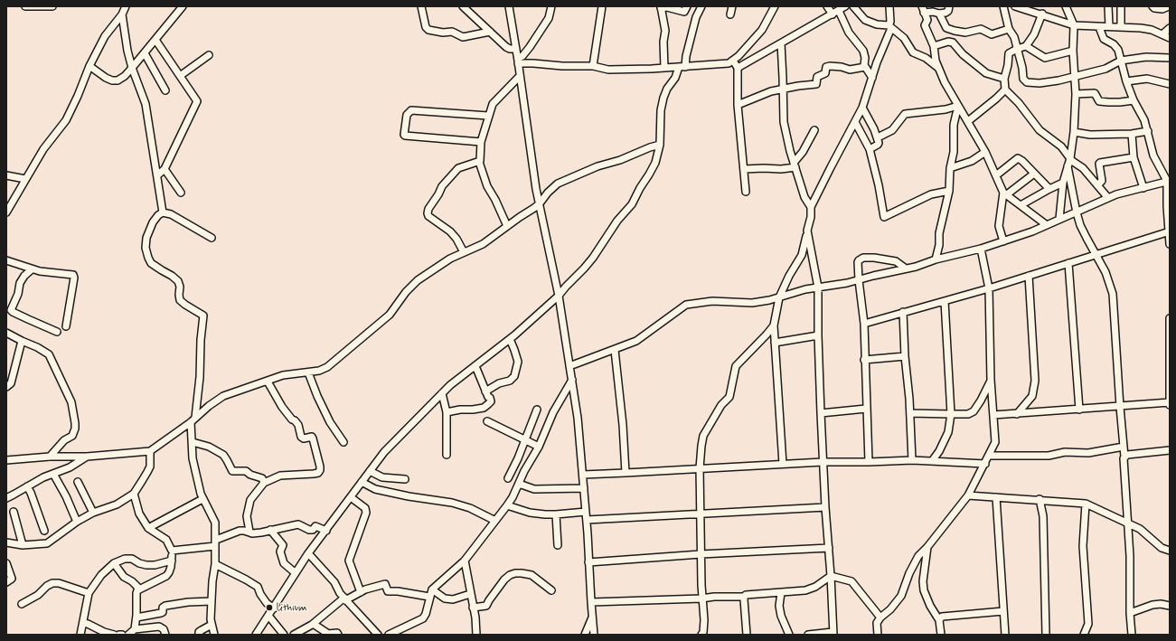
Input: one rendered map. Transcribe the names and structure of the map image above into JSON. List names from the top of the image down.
{
  "places": ["lithium"]
}
